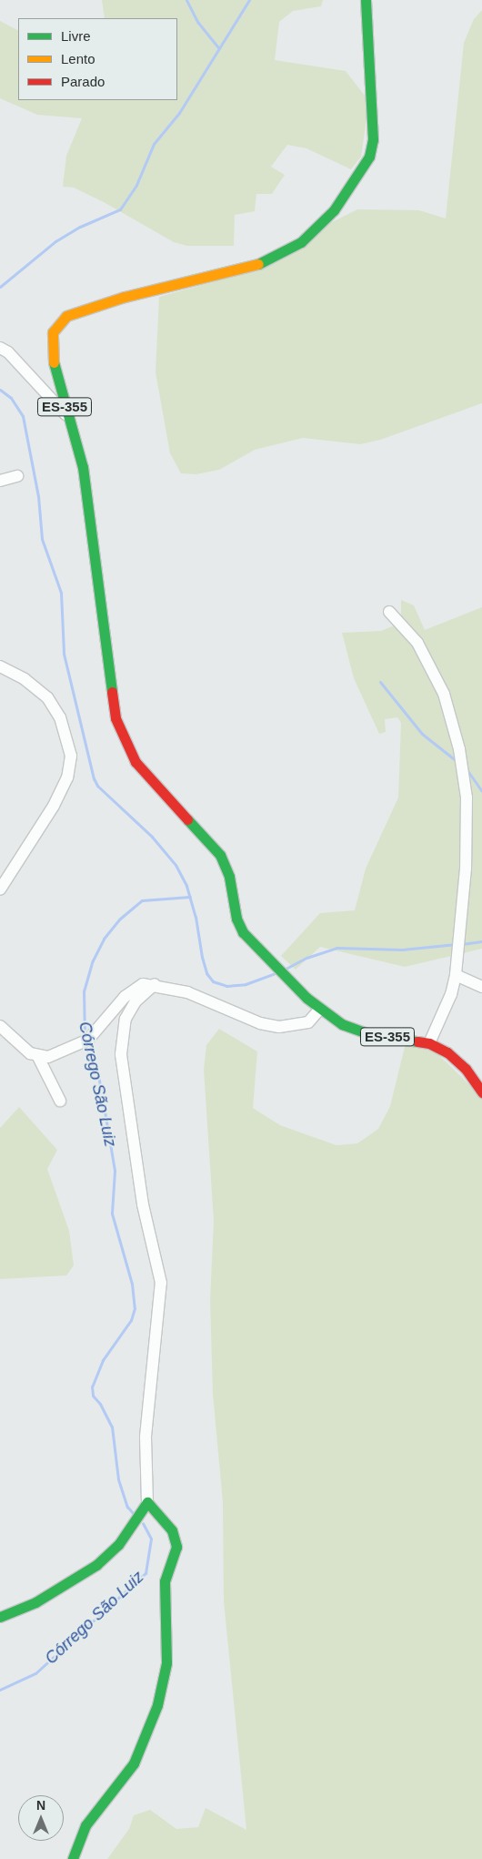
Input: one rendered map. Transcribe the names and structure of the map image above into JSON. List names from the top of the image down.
{
  "streets": {
    "main road": ["ES-355"]
  },
  "water": ["Córrego São Luiz"],
  "legend": ["Livre", "Lento", "Parado"],
  "north": "top"
}
